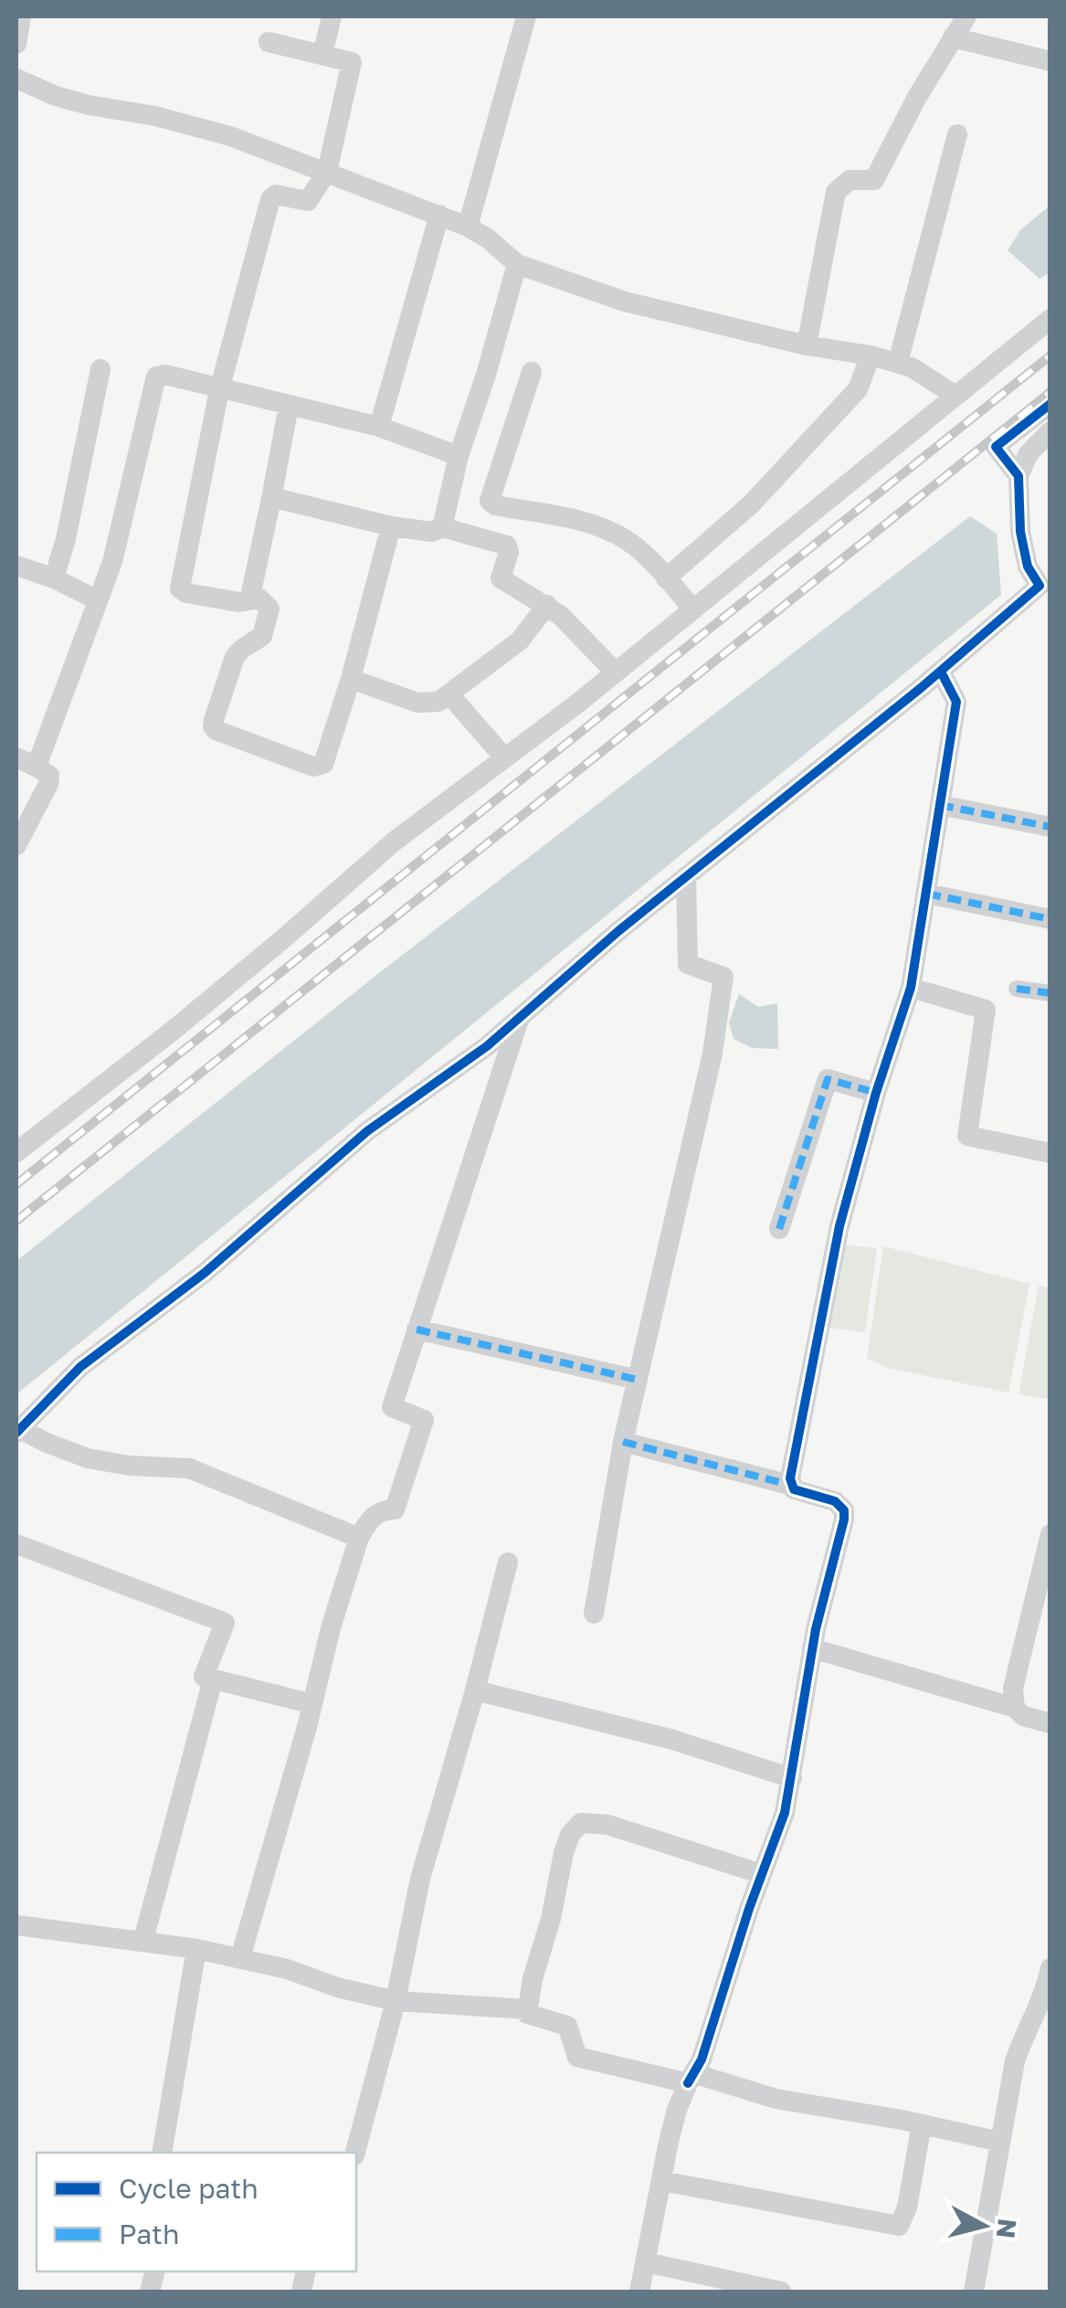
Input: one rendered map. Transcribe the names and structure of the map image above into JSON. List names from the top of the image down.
{
  "legend": ["Cycle path", "Path"],
  "north": "right"
}
